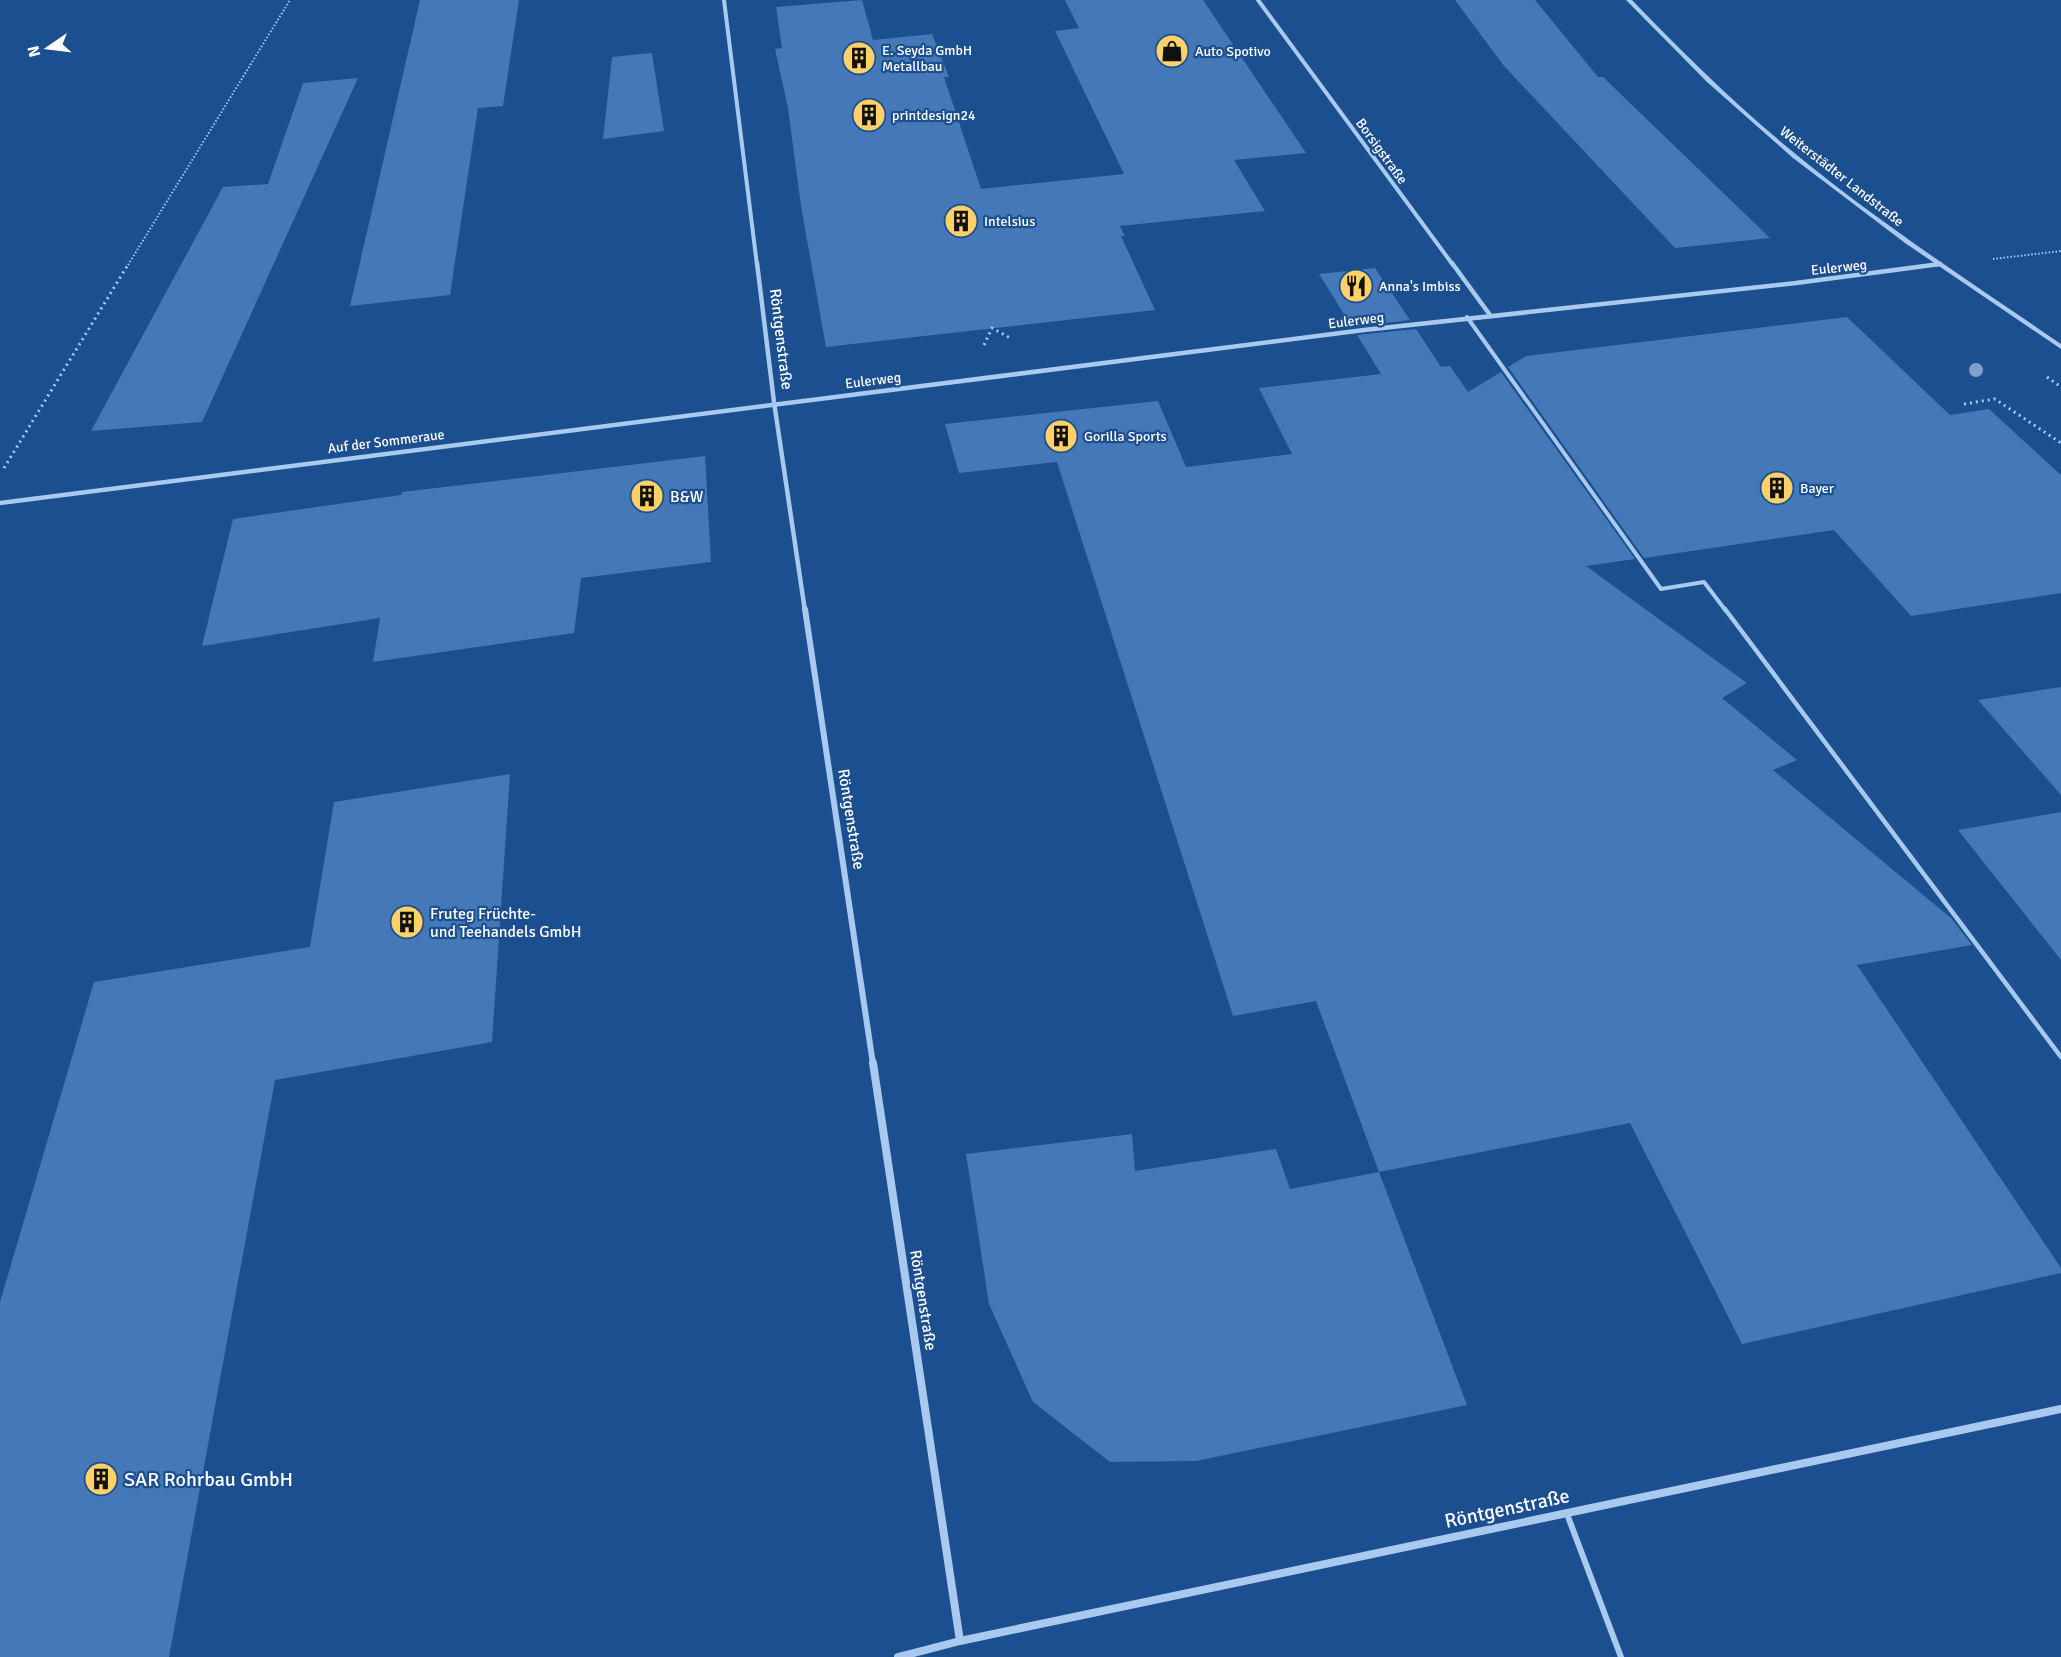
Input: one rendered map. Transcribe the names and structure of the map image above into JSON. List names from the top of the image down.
{
  "streets": {
    "street": [
      "Borsigstraße",
      "Weiterstädter Landstraße",
      "Eulerweg",
      "Röntgenstraße",
      "Auf der Sommeraue"
    ]
  },
  "crossings": [
    ["Borsigstraße", "Eulerweg"],
    ["Weiterstädter Landstraße", "Eulerweg"],
    ["Eulerweg", "Röntgenstraße"],
    ["Eulerweg", "Auf der Sommeraue"],
    ["Röntgenstraße", "Auf der Sommeraue"]
  ],
  "places": {
    "shop": ["Auto Spotivo"],
    "building": [
      "E. Seyda GmbH Metallbau",
      "printdesign24",
      "Intelsius",
      "Gorilla Sports",
      "Bayer",
      "B&W",
      "Fruteg Früchte- und Teehandels GmbH",
      "SAR Rohrbau GmbH"
    ],
    "restaurant": ["Anna's Imbiss"]
  },
  "north": "left"
}
